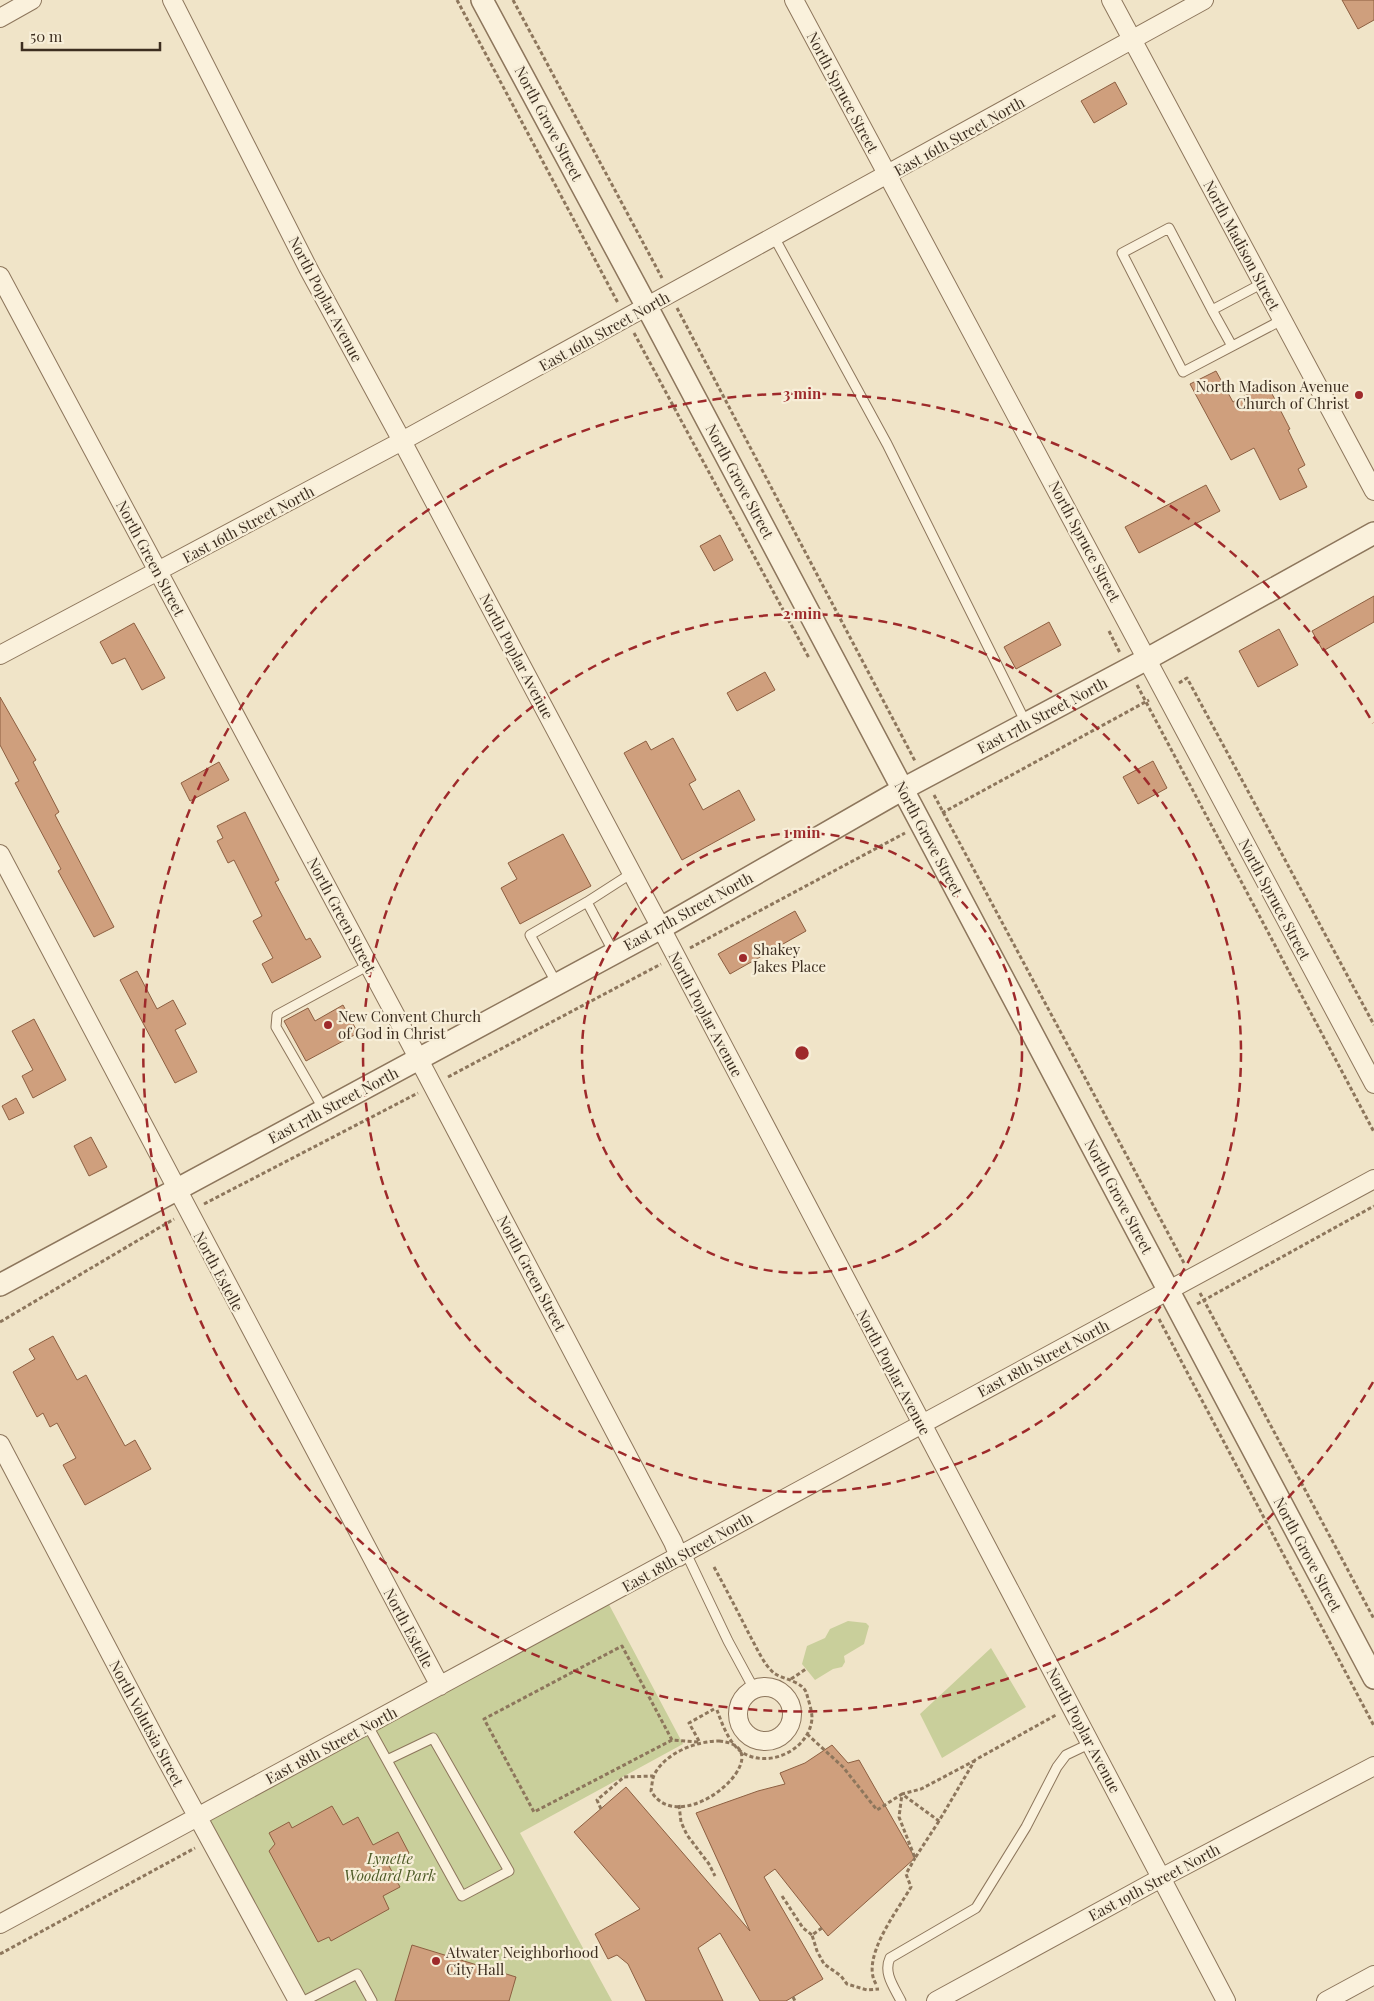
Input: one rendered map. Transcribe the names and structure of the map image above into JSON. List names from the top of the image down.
{
  "streets": {
    "street": [
      "North Spruce Street",
      "North Grove Street",
      "East 16th Street North",
      "North Madison Street",
      "North Poplar Avenue",
      "North Green Street",
      "East 17th Street North",
      "North Estelle",
      "East 18th Street North",
      "North Volutsia Street",
      "East 19th Street North"
    ]
  },
  "crossings": [
    ["North Spruce Street", "East 16th Street North"],
    ["North Spruce Street", "East 17th Street North"],
    ["North Grove Street", "East 16th Street North"],
    ["North Grove Street", "East 17th Street North"],
    ["North Grove Street", "East 18th Street North"],
    ["East 16th Street North", "North Madison Street"],
    ["East 16th Street North", "North Poplar Avenue"],
    ["East 16th Street North", "North Green Street"],
    ["North Poplar Avenue", "East 17th Street North"],
    ["North Poplar Avenue", "East 18th Street North"],
    ["North Poplar Avenue", "East 19th Street North"],
    ["North Green Street", "East 17th Street North"],
    ["North Green Street", "East 18th Street North"],
    ["East 17th Street North", "North Estelle"],
    ["North Estelle", "East 18th Street North"],
    ["East 18th Street North", "North Volutsia Street"]
  ],
  "parks": ["Lynette Woodard Park"],
  "places": [
    "North Madison Avenue Church of Christ",
    "Shakey Jakes Place",
    "New Convent Church of God in Christ",
    "Atwater Neighborhood City Hall"
  ],
  "scale_bar": "50 m",
  "rings": ["3 min", "2 min", "1 min"]
}
